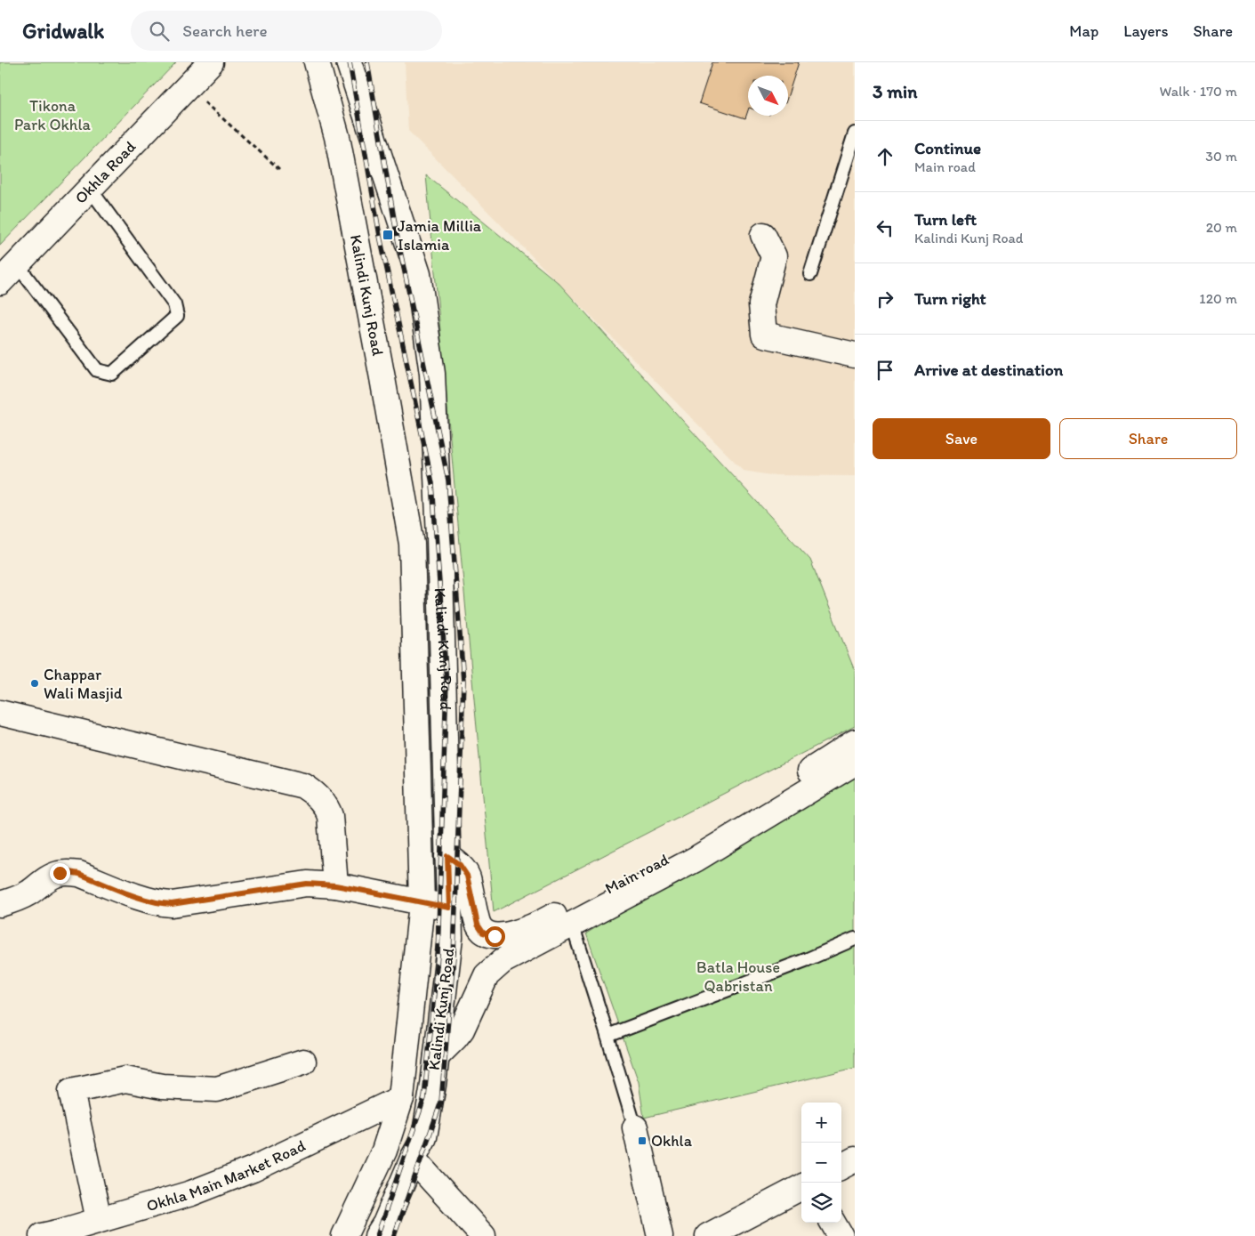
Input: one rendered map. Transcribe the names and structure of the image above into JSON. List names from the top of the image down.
{
  "streets": {
    "street": [
      "Okhla Road",
      "Kalindi Kunj Road",
      "Main road",
      "Okhla Main Market Road"
    ]
  },
  "crossings": [
    ["Kalindi Kunj Road", "Main road"],
    ["Kalindi Kunj Road", "Okhla Main Market Road"]
  ],
  "parks": ["Tikona Park Okhla", "Batla House Qabristan"],
  "places": {
    "transit": ["Jamia Millia Islamia", "Okhla"],
    "other": ["Chappar Wali Masjid"]
  },
  "north": "bottom right",
  "page": {
    "header": "Gridwalk",
    "search": "Search here",
    "nav": ["Map", "Layers", "Share"],
    "heading": ["3 min", "Walk · 170 m"],
    "list": [
      ["Continue", "Main road", "30 m"],
      ["Turn left", "Kalindi Kunj Road", "20 m"],
      ["Turn right", "120 m"],
      "Arrive at destination"
    ],
    "buttons": ["Save", "Share"],
    "map_buttons": ["+", "−"]
  }
}
